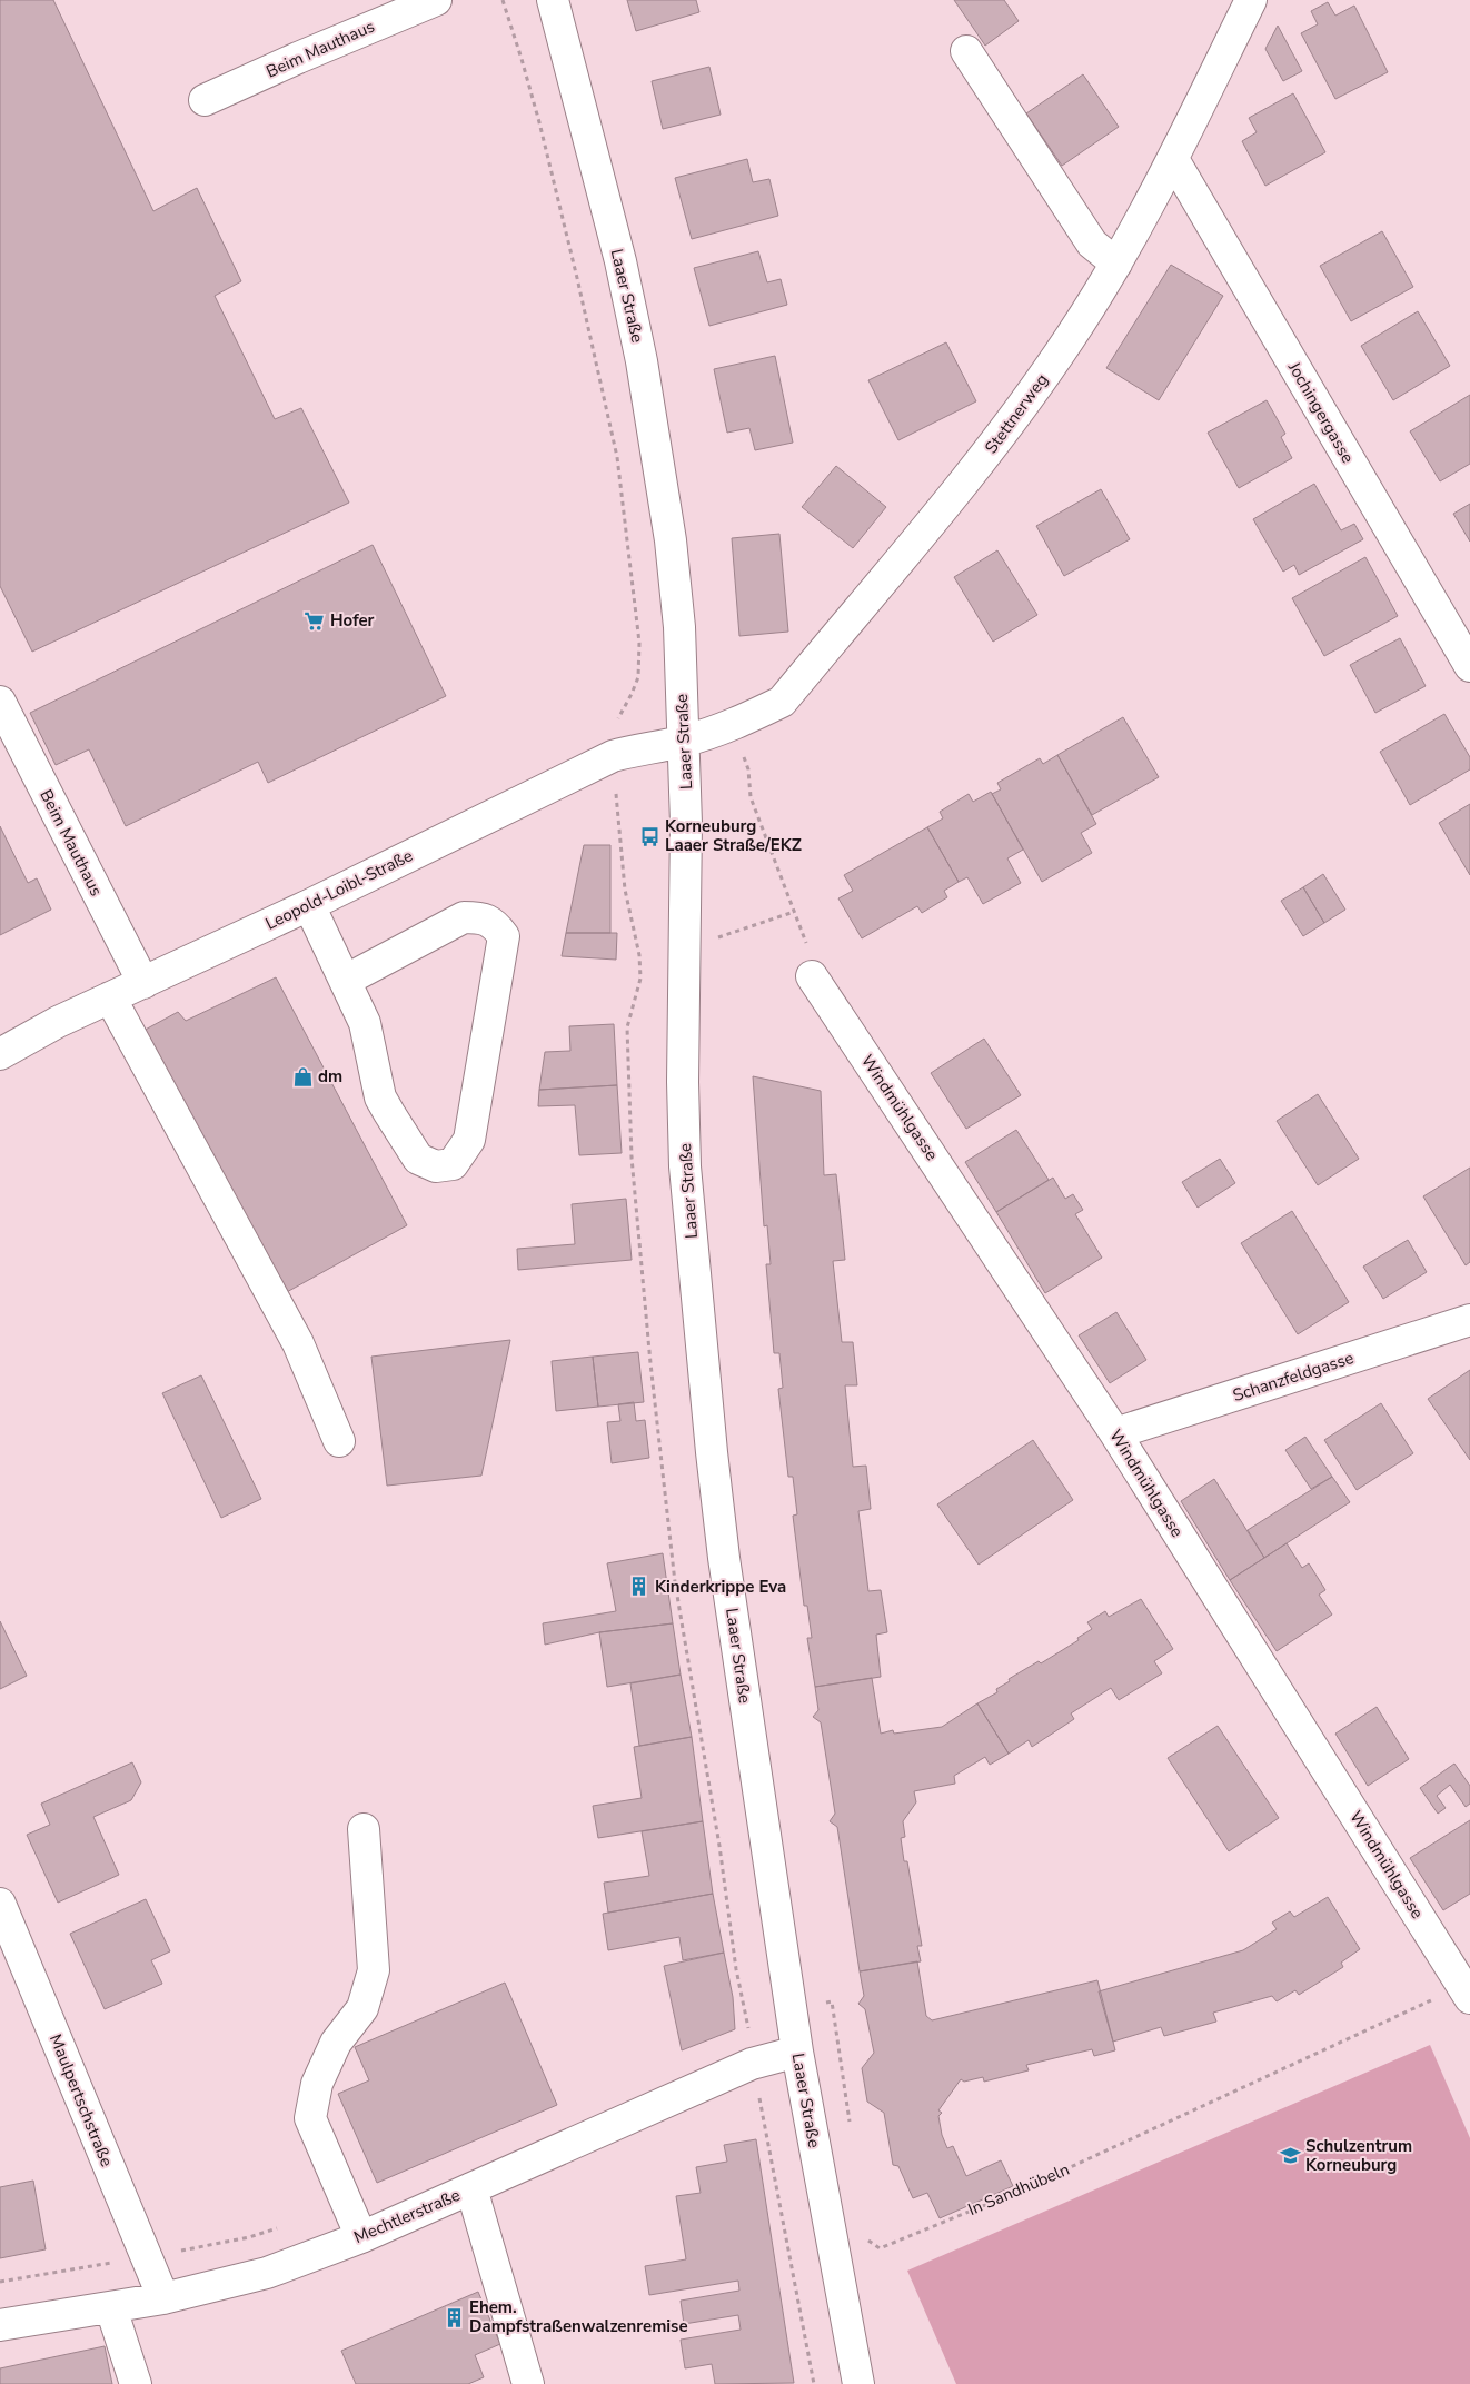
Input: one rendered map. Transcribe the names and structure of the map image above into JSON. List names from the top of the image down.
{
  "streets": {
    "street": [
      "Beim Mauthaus",
      "Laaer Straße",
      "Jochingergasse",
      "Stettnerweg",
      "Leopold-Loibl-Straße",
      "Windmühlgasse",
      "Schanzfeldgasse",
      "Maulpertschstraße",
      "Mechtlerstraße"
    ],
    "path": ["In Sandhübeln"]
  },
  "crossings": [
    ["Beim Mauthaus", "Leopold-Loibl-Straße"],
    ["Laaer Straße", "Stettnerweg"],
    ["Laaer Straße", "Leopold-Loibl-Straße"],
    ["Laaer Straße", "Mechtlerstraße"],
    ["Jochingergasse", "Stettnerweg"],
    ["Stettnerweg", "Leopold-Loibl-Straße"],
    ["Windmühlgasse", "Schanzfeldgasse"],
    ["Windmühlgasse", "In Sandhübeln"],
    ["Maulpertschstraße", "Mechtlerstraße"]
  ],
  "places": {
    "supermarket": ["Hofer"],
    "bus stop": ["Korneuburg Laaer Straße/EKZ"],
    "shop": ["dm"],
    "building": ["Kinderkrippe Eva", "Ehem. Dampfstraßenwalzenremise"],
    "school or university": ["Schulzentrum Korneuburg"]
  }
}
